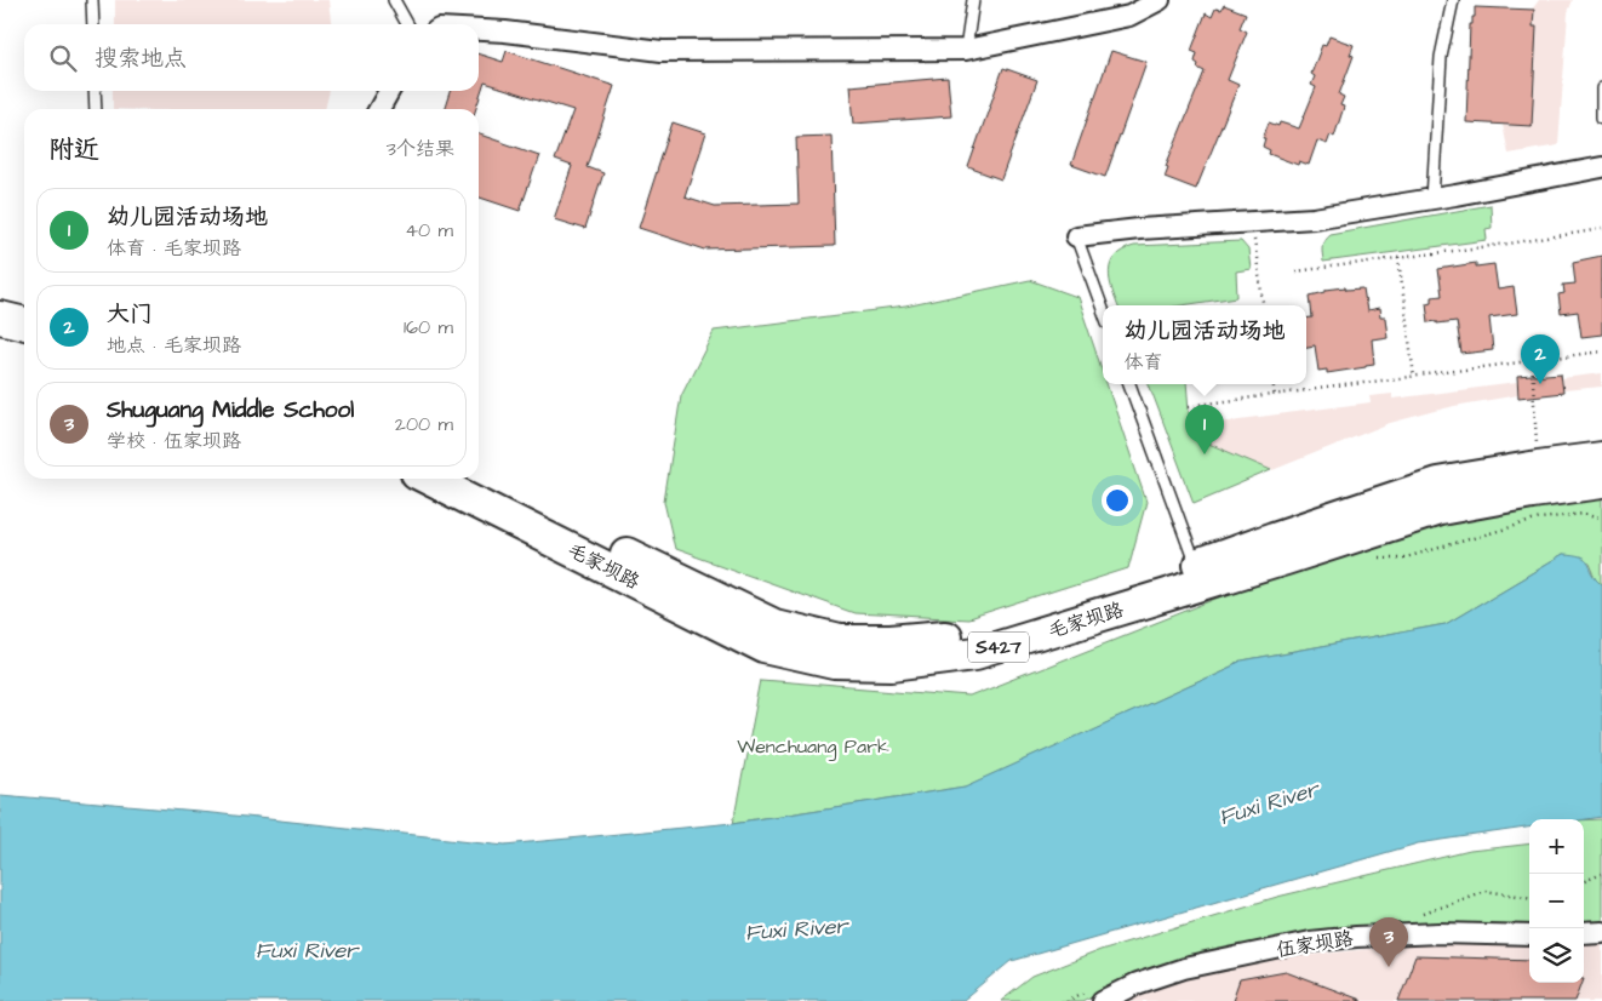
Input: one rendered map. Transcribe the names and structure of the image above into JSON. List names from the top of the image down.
{
  "streets": {
    "main road": ["毛家坝路", "S427"],
    "street": ["伍家坝路"]
  },
  "water": ["Fuxi River"],
  "parks": ["Wenchuang Park"],
  "page": {
    "search": "搜索地点",
    "heading": ["附近", "3个结果"],
    "list": [
      {
        "mark": "1",
        "name": "幼儿园活动场地",
        "note": "体育 · 毛家坝路",
        "value": "40 m"
      },
      {
        "mark": "2",
        "name": "大门",
        "note": "地点 · 毛家坝路",
        "value": "160 m"
      },
      {
        "mark": "3",
        "name": "Shuguang Middle School",
        "note": "学校 · 伍家坝路",
        "value": "200 m"
      }
    ],
    "popup": ["幼儿园活动场地", "体育"],
    "pins": ["2", "1", "3"],
    "map_buttons": ["+", "−"]
  }
}
